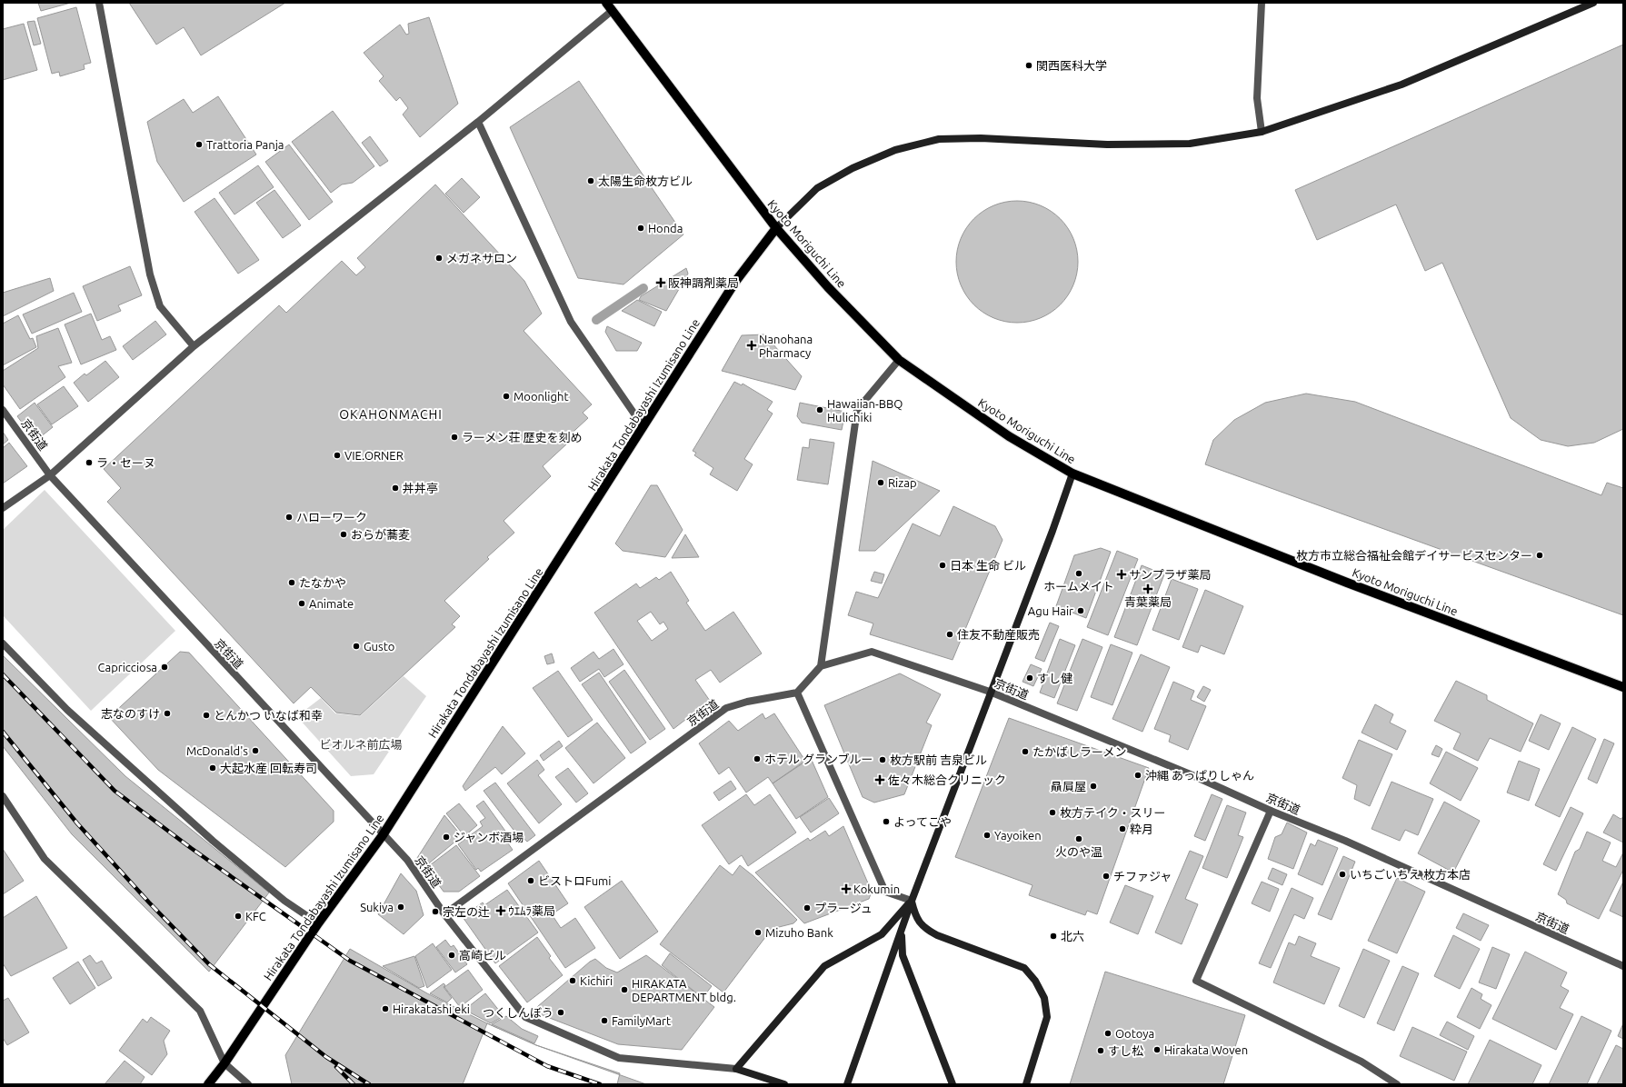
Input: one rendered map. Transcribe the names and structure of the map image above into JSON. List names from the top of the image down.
{
  "streets": {
    "main road": ["Kyoto Moriguchi Line", "Hirakata Tondabayashi Izumisano Line"],
    "street": ["京街道"]
  },
  "crossings": [
    ["Kyoto Moriguchi Line", "Hirakata Tondabayashi Izumisano Line"],
    ["Hirakata Tondabayashi Izumisano Line", "京街道"]
  ],
  "districts": ["OKAHONMACHI"],
  "parks": ["ビオルネ前広場"],
  "places": {
    "other": [
      "関西医科大学",
      "Trattoria Panja",
      "太陽生命枚方ビル",
      "Honda",
      "メガネサロン",
      "Moonlight",
      "Hawaiian-BBQ Hulichiki",
      "ラーメン荘 歴史を刻め",
      "VIE.ORNER",
      "ラ・セーヌ",
      "Rizap",
      "丼丼亭",
      "ハローワーク",
      "おらが蕎麦",
      "枚方市立総合福祉会館デイサービスセンター",
      "日本 生命 ビル",
      "ホームメイト",
      "たなかや",
      "Animate",
      "Agu Hair",
      "住友不動産販売",
      "Gusto",
      "Capricciosa",
      "すし健",
      "志なのすけ",
      "とんかつ いなば和幸",
      "McDonald's",
      "たかばしラーメン",
      "ホテル グランブルー",
      "枚方駅前 吉泉ビル",
      "大起水産 回転寿司",
      "沖縄 あっぱりしゃん",
      "贔屓屋",
      "枚方テイク・スリー",
      "よってこや",
      "粋月",
      "Yayoiken",
      "ジャンボ酒場",
      "火のや温",
      "いちごいちえ 枚方本店",
      "チファジャ",
      "ビストロFumi",
      "Sukiya",
      "プラージュ",
      "宗左の辻",
      "KFC",
      "Mizuho Bank",
      "北六",
      "高崎ビル",
      "Kichiri",
      "HIRAKATA DEPARTMENT bldg.",
      "Hirakatashi eki",
      "つくしんぼう",
      "FamilyMart",
      "Ootoya",
      "Hirakata Woven",
      "すし松"
    ],
    "health": [
      "阪神調剤薬局",
      "Nanohana Pharmacy",
      "サンプラザ薬局",
      "青葉薬局",
      "佐々木総合クリニック",
      "Kokumin",
      "ｳｴﾑﾗ薬局"
    ]
  }
}
